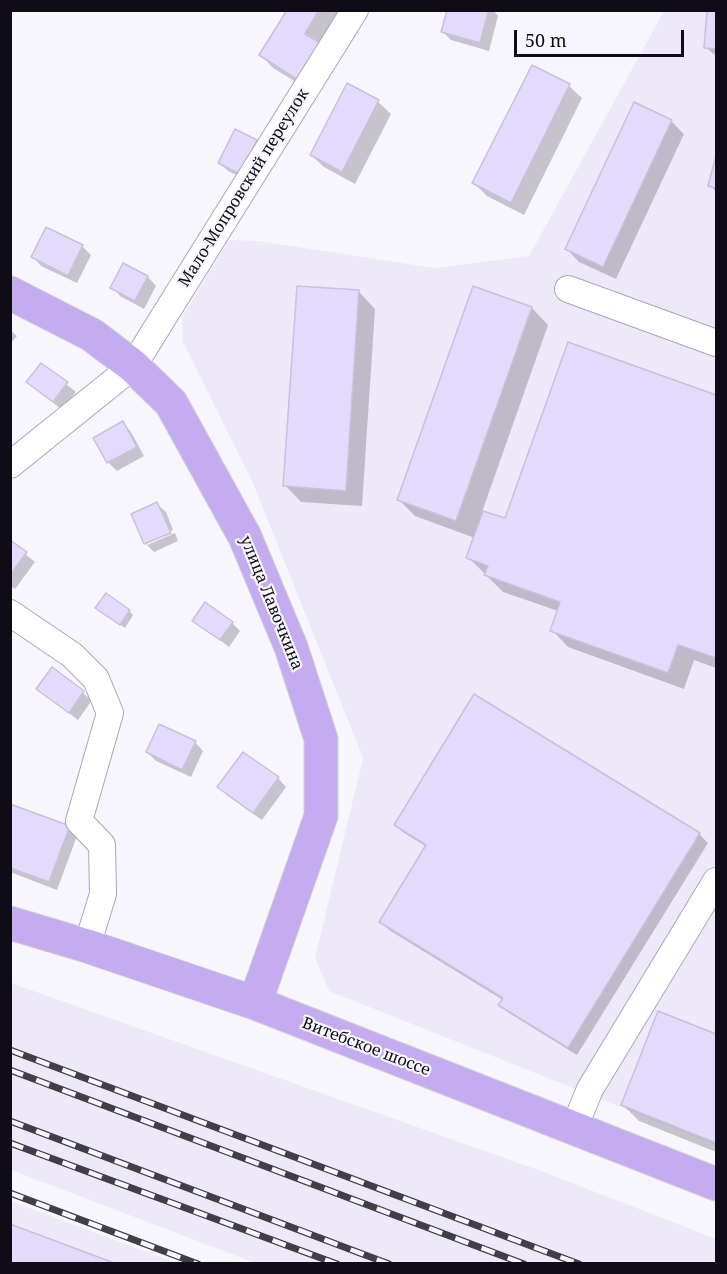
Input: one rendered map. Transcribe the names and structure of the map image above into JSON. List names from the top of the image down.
{
  "streets": {
    "main road": ["улица Лавочкина", "Витебское шоссе"],
    "street": ["Мало-Мопровский переулок"]
  },
  "crossings": [
    ["Мало-Мопровский переулок", "улица Лавочкина"],
    ["улица Лавочкина", "Витебское шоссе"]
  ],
  "scale_bar": "50 m"
}
